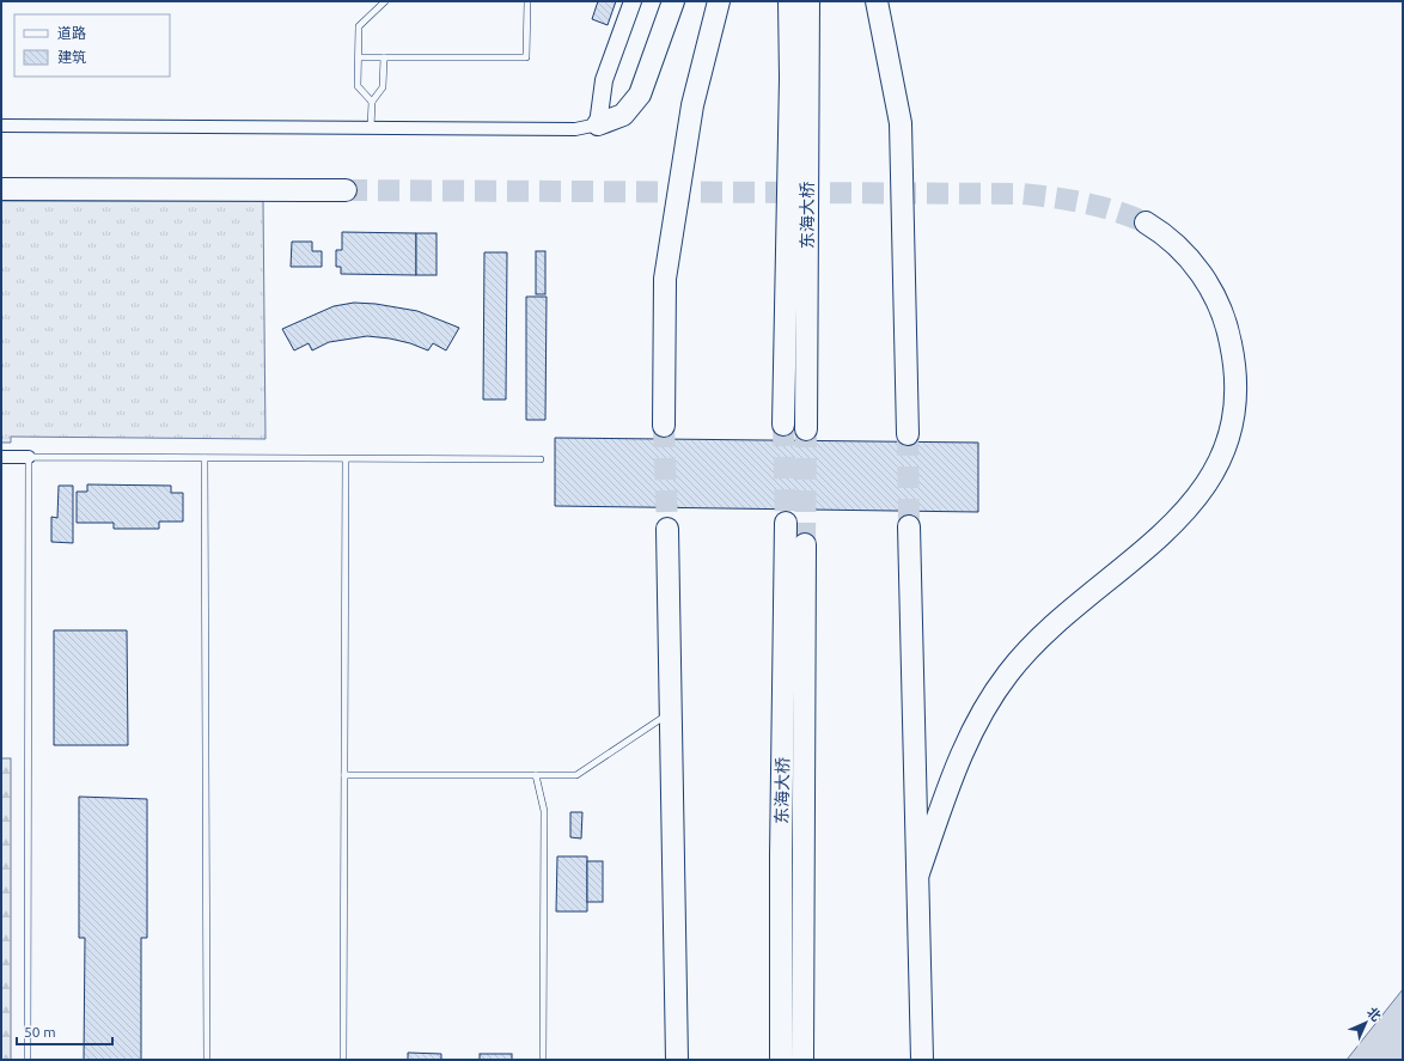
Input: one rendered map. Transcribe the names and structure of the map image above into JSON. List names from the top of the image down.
{
  "streets": {
    "highway": ["东海大桥"]
  },
  "legend": ["道路", "建筑"],
  "scale_bar": "50 m",
  "north": "top right"
}
